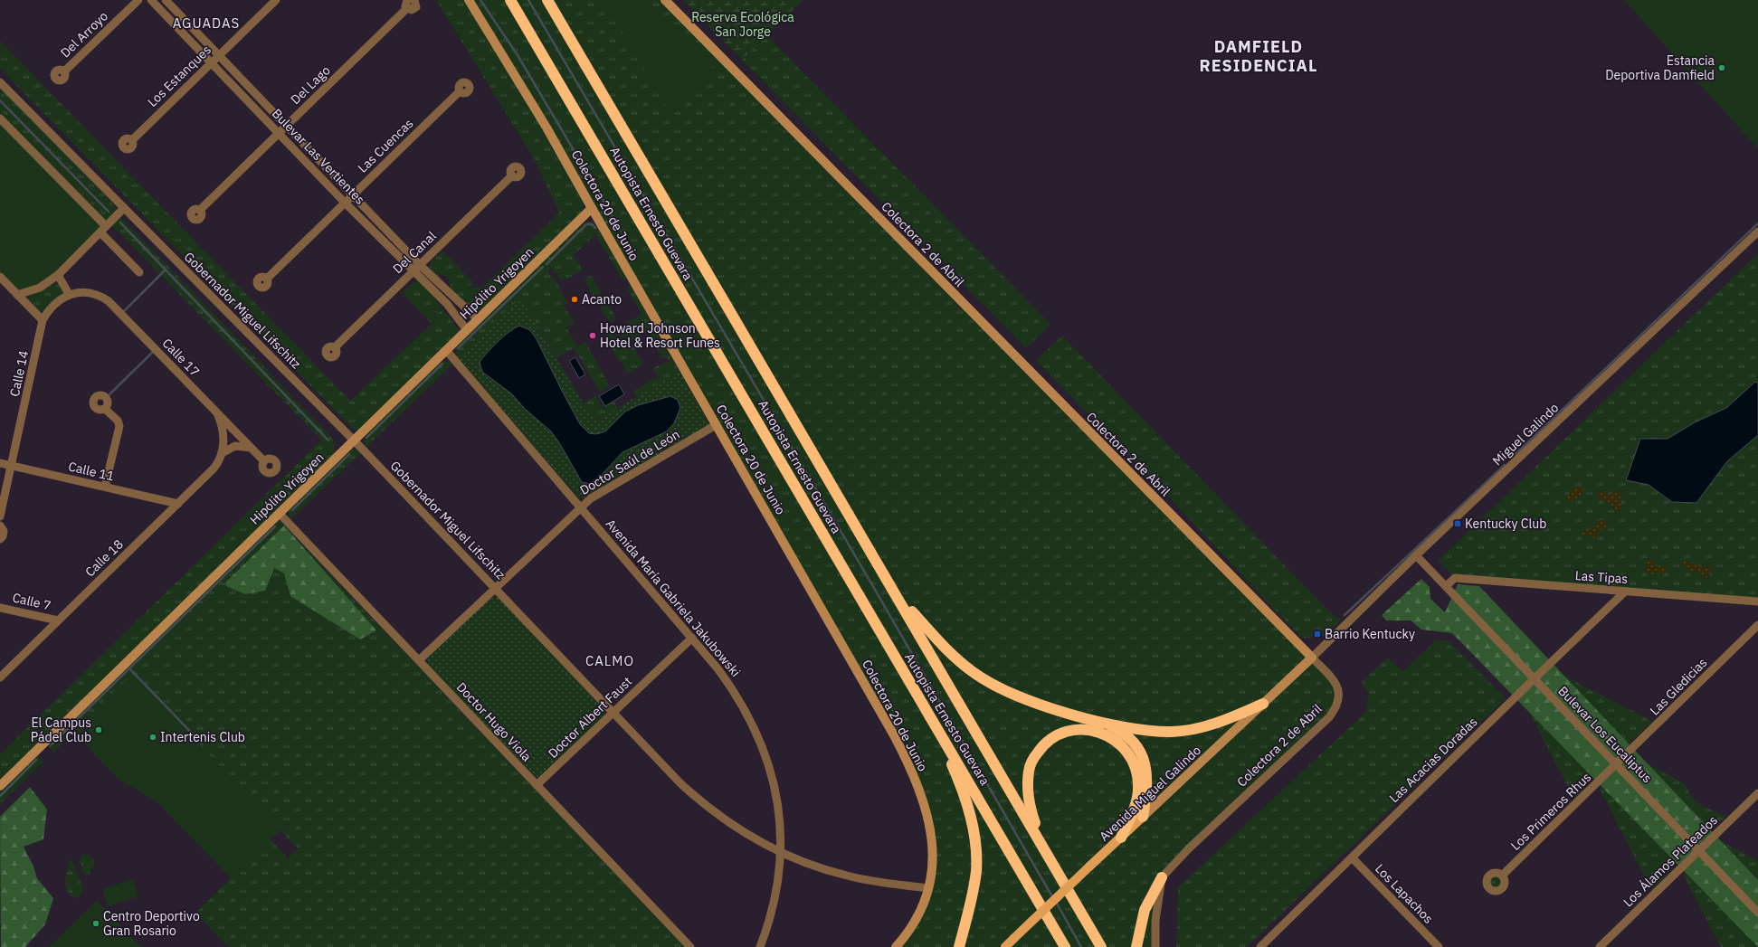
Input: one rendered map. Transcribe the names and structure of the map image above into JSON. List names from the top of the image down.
{
  "streets": {
    "highway": ["Autopista Ernesto Guevara"],
    "main road": [
      "Colectora 20 de Junio",
      "Colectora 2 de Abril",
      "Hipólito Yrigoyen",
      "Avenida Miguel Galindo"
    ],
    "street": [
      "Del Arroyo",
      "Los Estanques",
      "Del Lago",
      "Las Cuencas",
      "Bulevar Las Vertientes",
      "Del Canal",
      "Gobernador Miguel Lifschitz",
      "Calle 17",
      "Calle 14",
      "Miguel Galindo",
      "Doctor Saúl de León",
      "Calle 11",
      "Calle 18",
      "Las Tipas",
      "Avenida María Gabriela Jakubowski",
      "Calle 7",
      "Las Gledicias",
      "Doctor Albert Faust",
      "Doctor Hugo Viola",
      "Bulevar Los Eucaliptus",
      "Las Acacias Doradas",
      "Los Primeros Rhus",
      "Los Álamos Plateados",
      "Los Lapachos"
    ]
  },
  "crossings": [
    ["Los Estanques", "Bulevar Las Vertientes"],
    ["Del Lago", "Bulevar Las Vertientes"],
    ["Las Cuencas", "Bulevar Las Vertientes"],
    ["Bulevar Las Vertientes", "Del Canal"],
    ["Bulevar Las Vertientes", "Hipólito Yrigoyen"],
    ["Colectora 20 de Junio", "Hipólito Yrigoyen"],
    ["Colectora 20 de Junio", "Gobernador Miguel Lifschitz"],
    ["Colectora 20 de Junio", "Doctor Saúl de León"],
    ["Colectora 2 de Abril", "Miguel Galindo"],
    ["Colectora 2 de Abril", "Avenida Miguel Galindo"],
    ["Hipólito Yrigoyen", "Gobernador Miguel Lifschitz"],
    ["Hipólito Yrigoyen", "Avenida María Gabriela Jakubowski"],
    ["Hipólito Yrigoyen", "Doctor Hugo Viola"],
    ["Gobernador Miguel Lifschitz", "Doctor Saúl de León"],
    ["Gobernador Miguel Lifschitz", "Avenida María Gabriela Jakubowski"],
    ["Gobernador Miguel Lifschitz", "Doctor Albert Faust"],
    ["Calle 17", "Calle 18"],
    ["Calle 14", "Calle 11"],
    ["Miguel Galindo", "Bulevar Los Eucaliptus"],
    ["Miguel Galindo", "Avenida Miguel Galindo"],
    ["Doctor Saúl de León", "Avenida María Gabriela Jakubowski"],
    ["Doctor Saúl de León", "Doctor Hugo Viola"],
    ["Calle 11", "Calle 18"],
    ["Calle 18", "Calle 7"],
    ["Las Tipas", "Bulevar Los Eucaliptus"],
    ["Las Tipas", "Las Acacias Doradas"],
    ["Avenida María Gabriela Jakubowski", "Doctor Albert Faust"],
    ["Las Gledicias", "Bulevar Los Eucaliptus"],
    ["Las Gledicias", "Los Primeros Rhus"],
    ["Doctor Albert Faust", "Doctor Hugo Viola"],
    ["Bulevar Los Eucaliptus", "Las Acacias Doradas"],
    ["Bulevar Los Eucaliptus", "Los Primeros Rhus"],
    ["Bulevar Los Eucaliptus", "Los Álamos Plateados"],
    ["Las Acacias Doradas", "Los Lapachos"]
  ],
  "districts": ["AGUADAS", "DAMFIELD RESIDENCIAL", "CALMO"],
  "parks": ["Reserva Ecológica San Jorge"],
  "places": {
    "other": [
      "Estancia Deportiva Damfield",
      "Acanto",
      "Howard Johnson Hotel & Resort Funes",
      "El Campus Pádel Club",
      "Intertenis Club",
      "Centro Deportivo Gran Rosario"
    ],
    "transit": ["Kentucky Club", "Barrio Kentucky"]
  }
}
